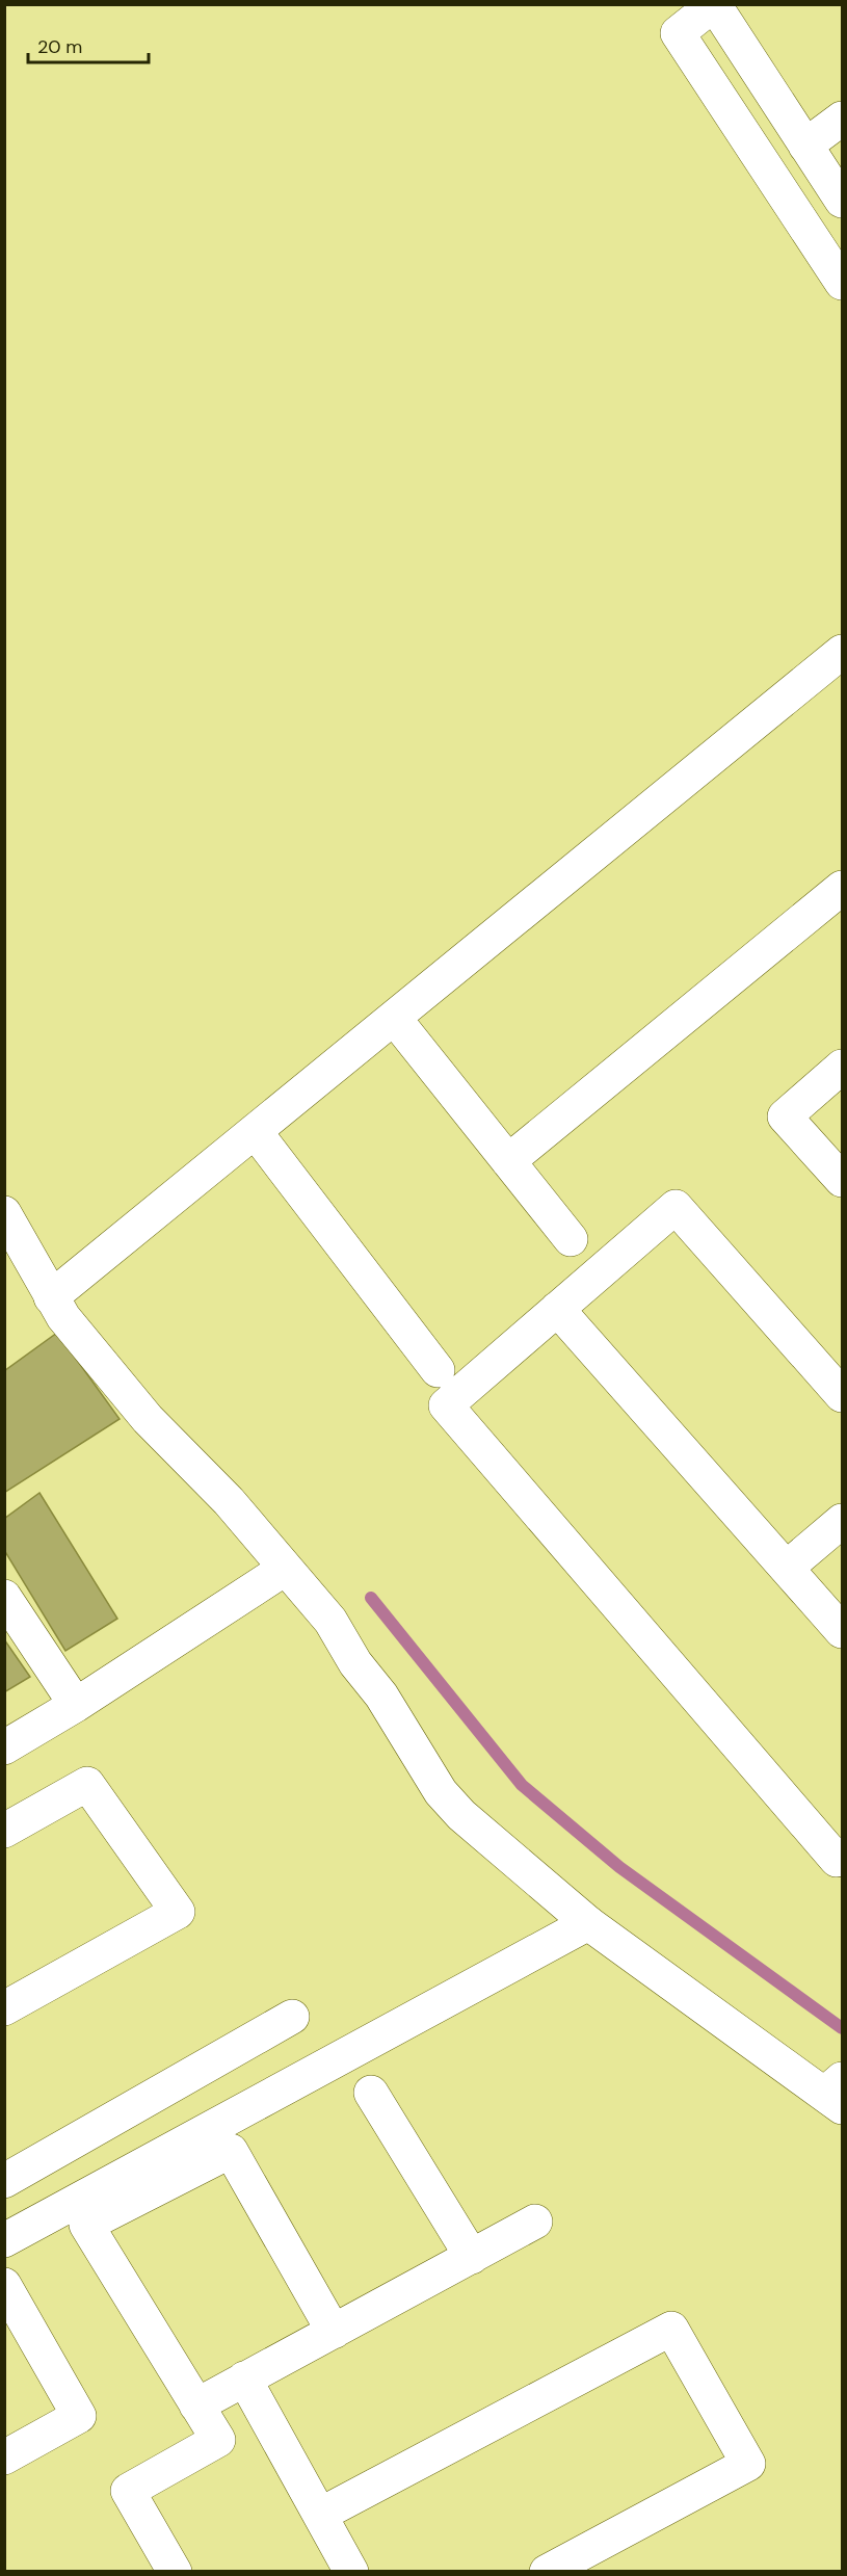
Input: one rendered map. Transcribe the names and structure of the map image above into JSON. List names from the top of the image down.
{
  "scale_bar": "20 m"
}
